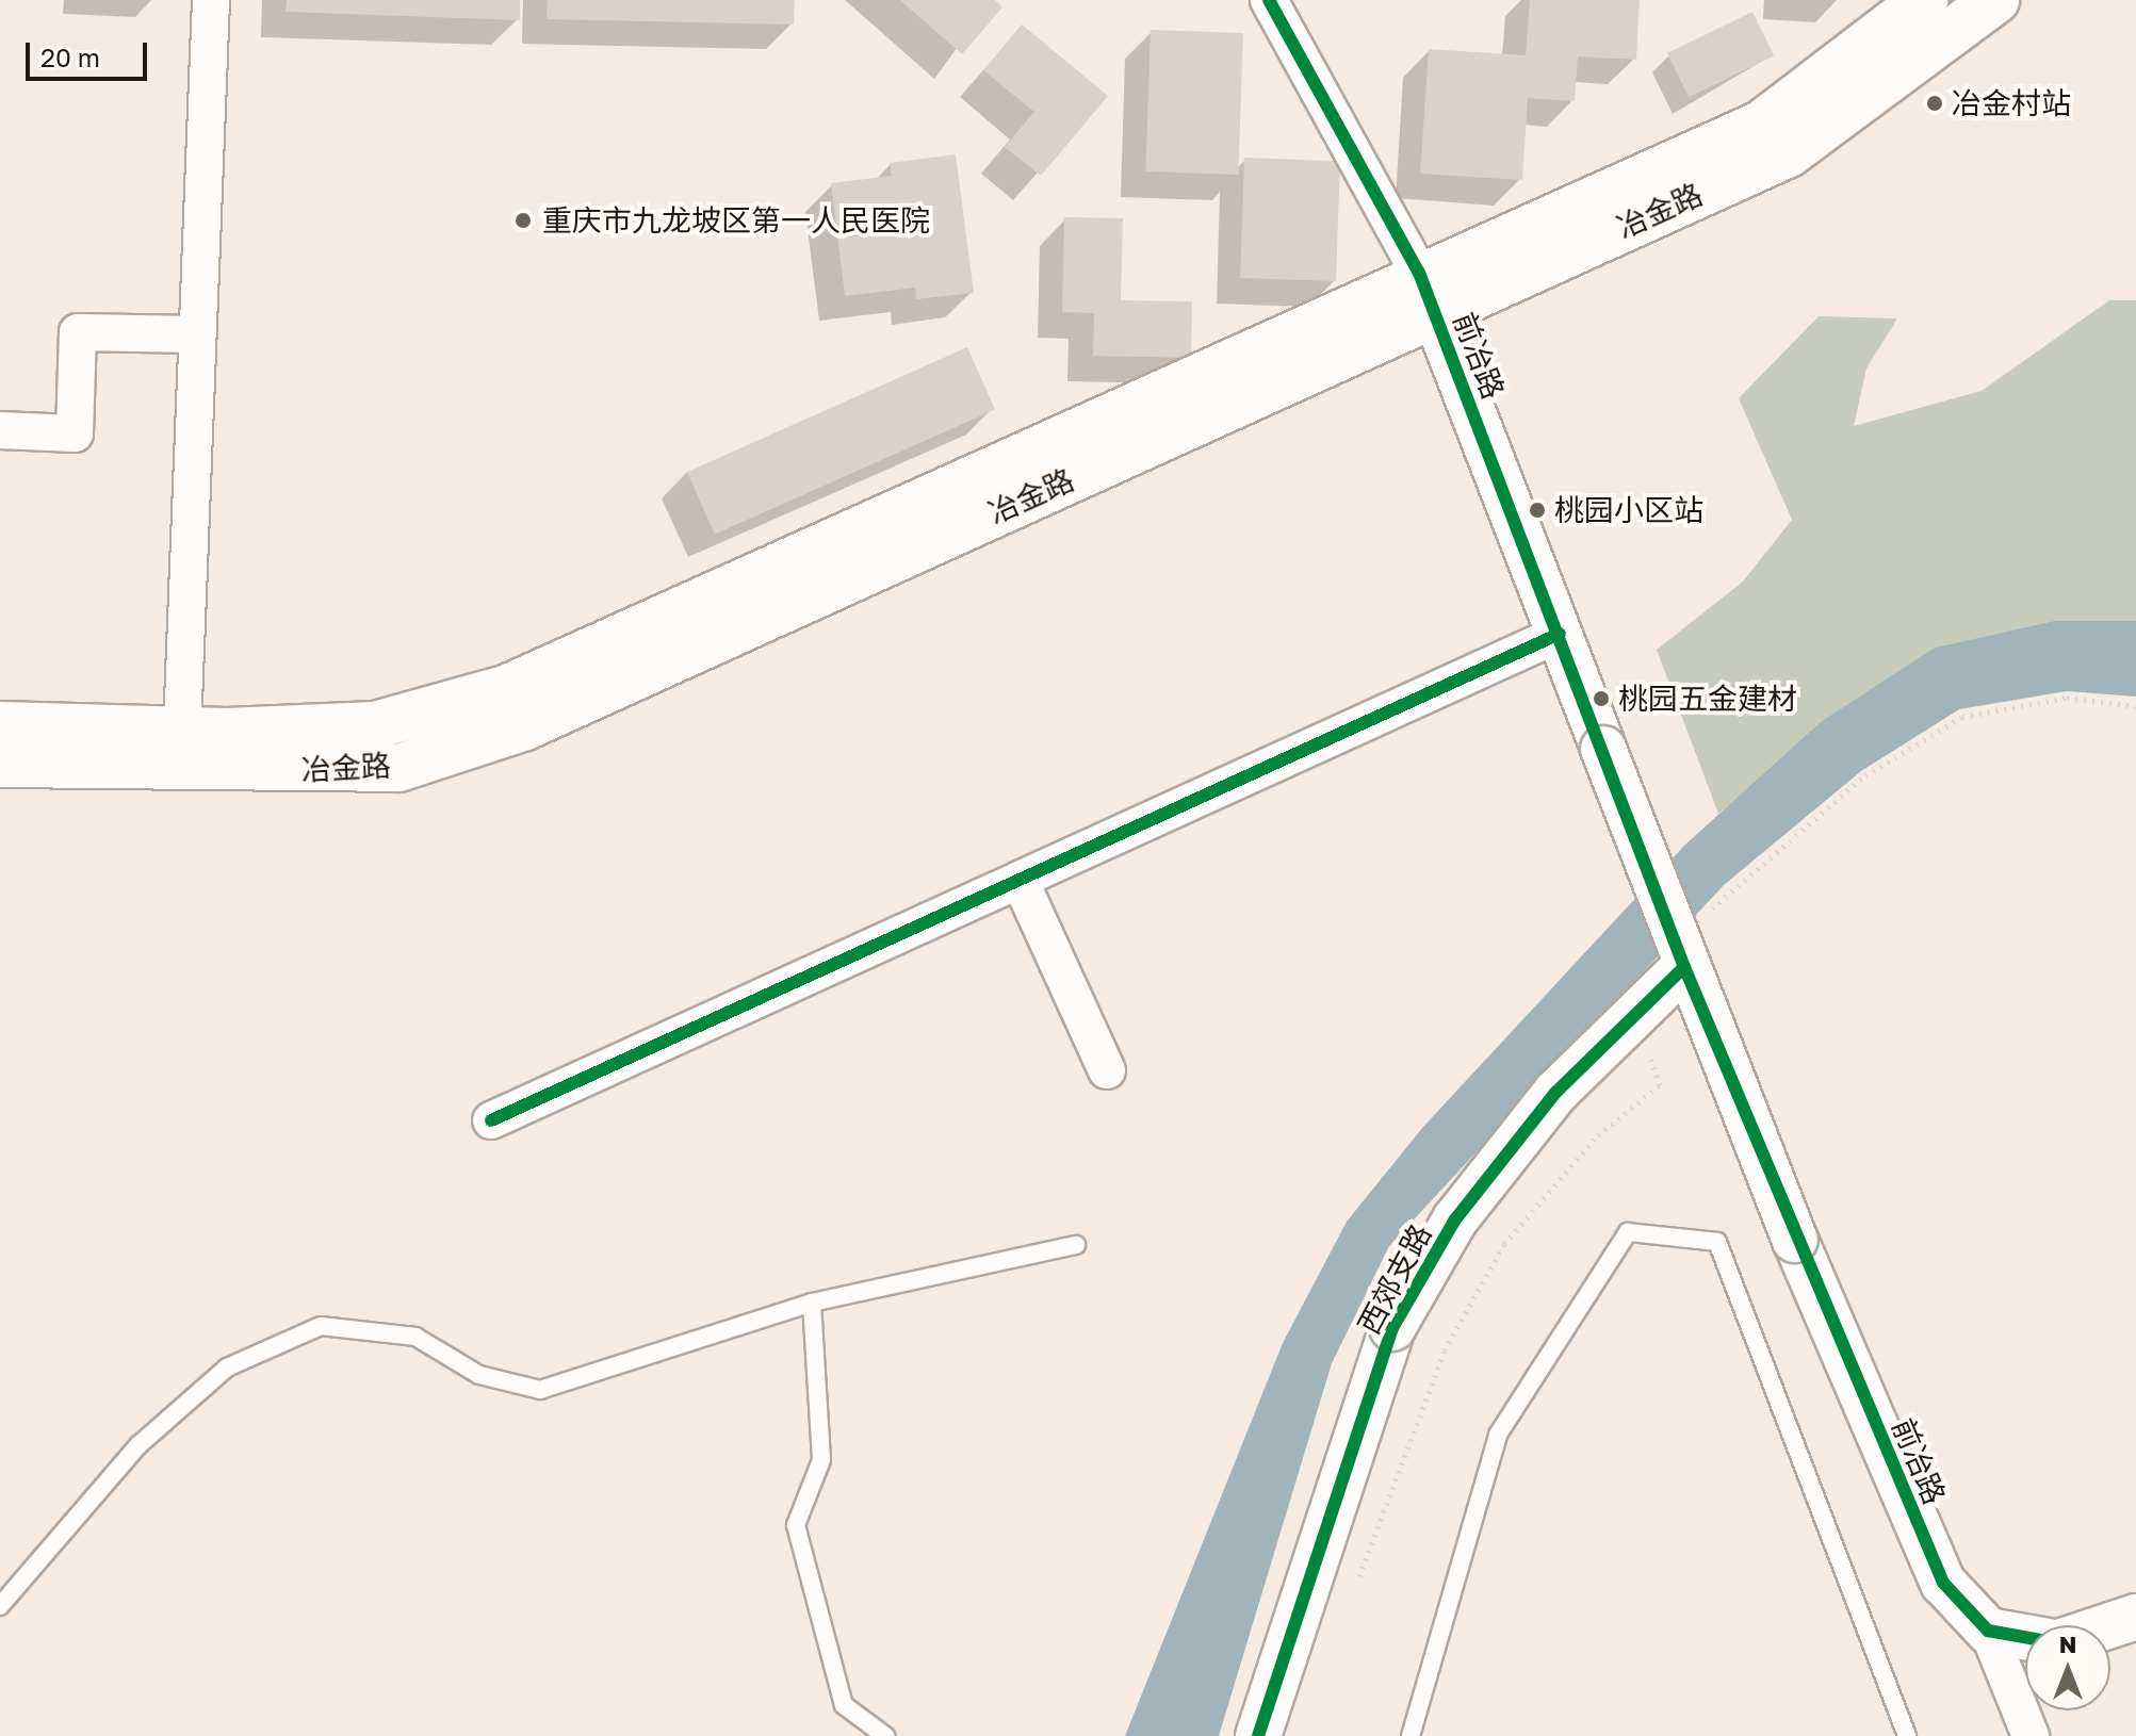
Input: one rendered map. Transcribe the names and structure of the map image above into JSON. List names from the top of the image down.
{
  "streets": {
    "main road": ["冶金路"],
    "street": ["前冶路", "西郊支路"]
  },
  "crossings": [
    ["冶金路", "前冶路"],
    ["前冶路", "西郊支路"]
  ],
  "places": [
    "冶金村站",
    "重庆市九龙坡区第一人民医院",
    "桃园小区站",
    "桃园五金建材"
  ],
  "scale_bar": "20 m",
  "north": "top"
}
